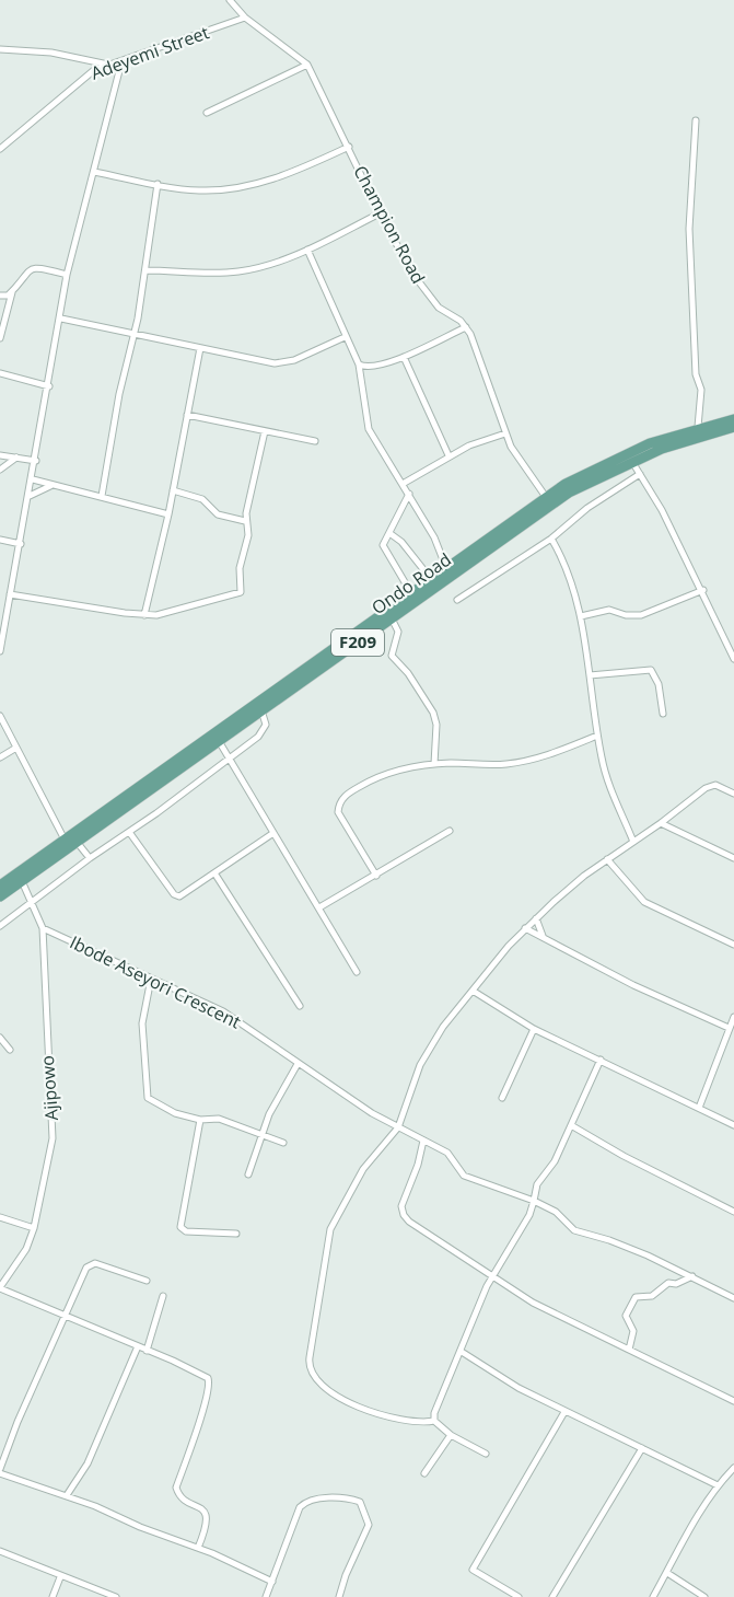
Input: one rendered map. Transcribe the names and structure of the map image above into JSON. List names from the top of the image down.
{
  "streets": {
    "main road": ["Ondo Road", "F209"],
    "street": [
      "Adeyemi Street",
      "Champion Road",
      "Ibode Aseyori Crescent",
      "Ajipowo"
    ]
  },
  "crossings": [
    ["Adeyemi Street", "Champion Road"],
    ["Ondo Road", "Ajipowo"],
    ["Ibode Aseyori Crescent", "Ajipowo"]
  ]
}
